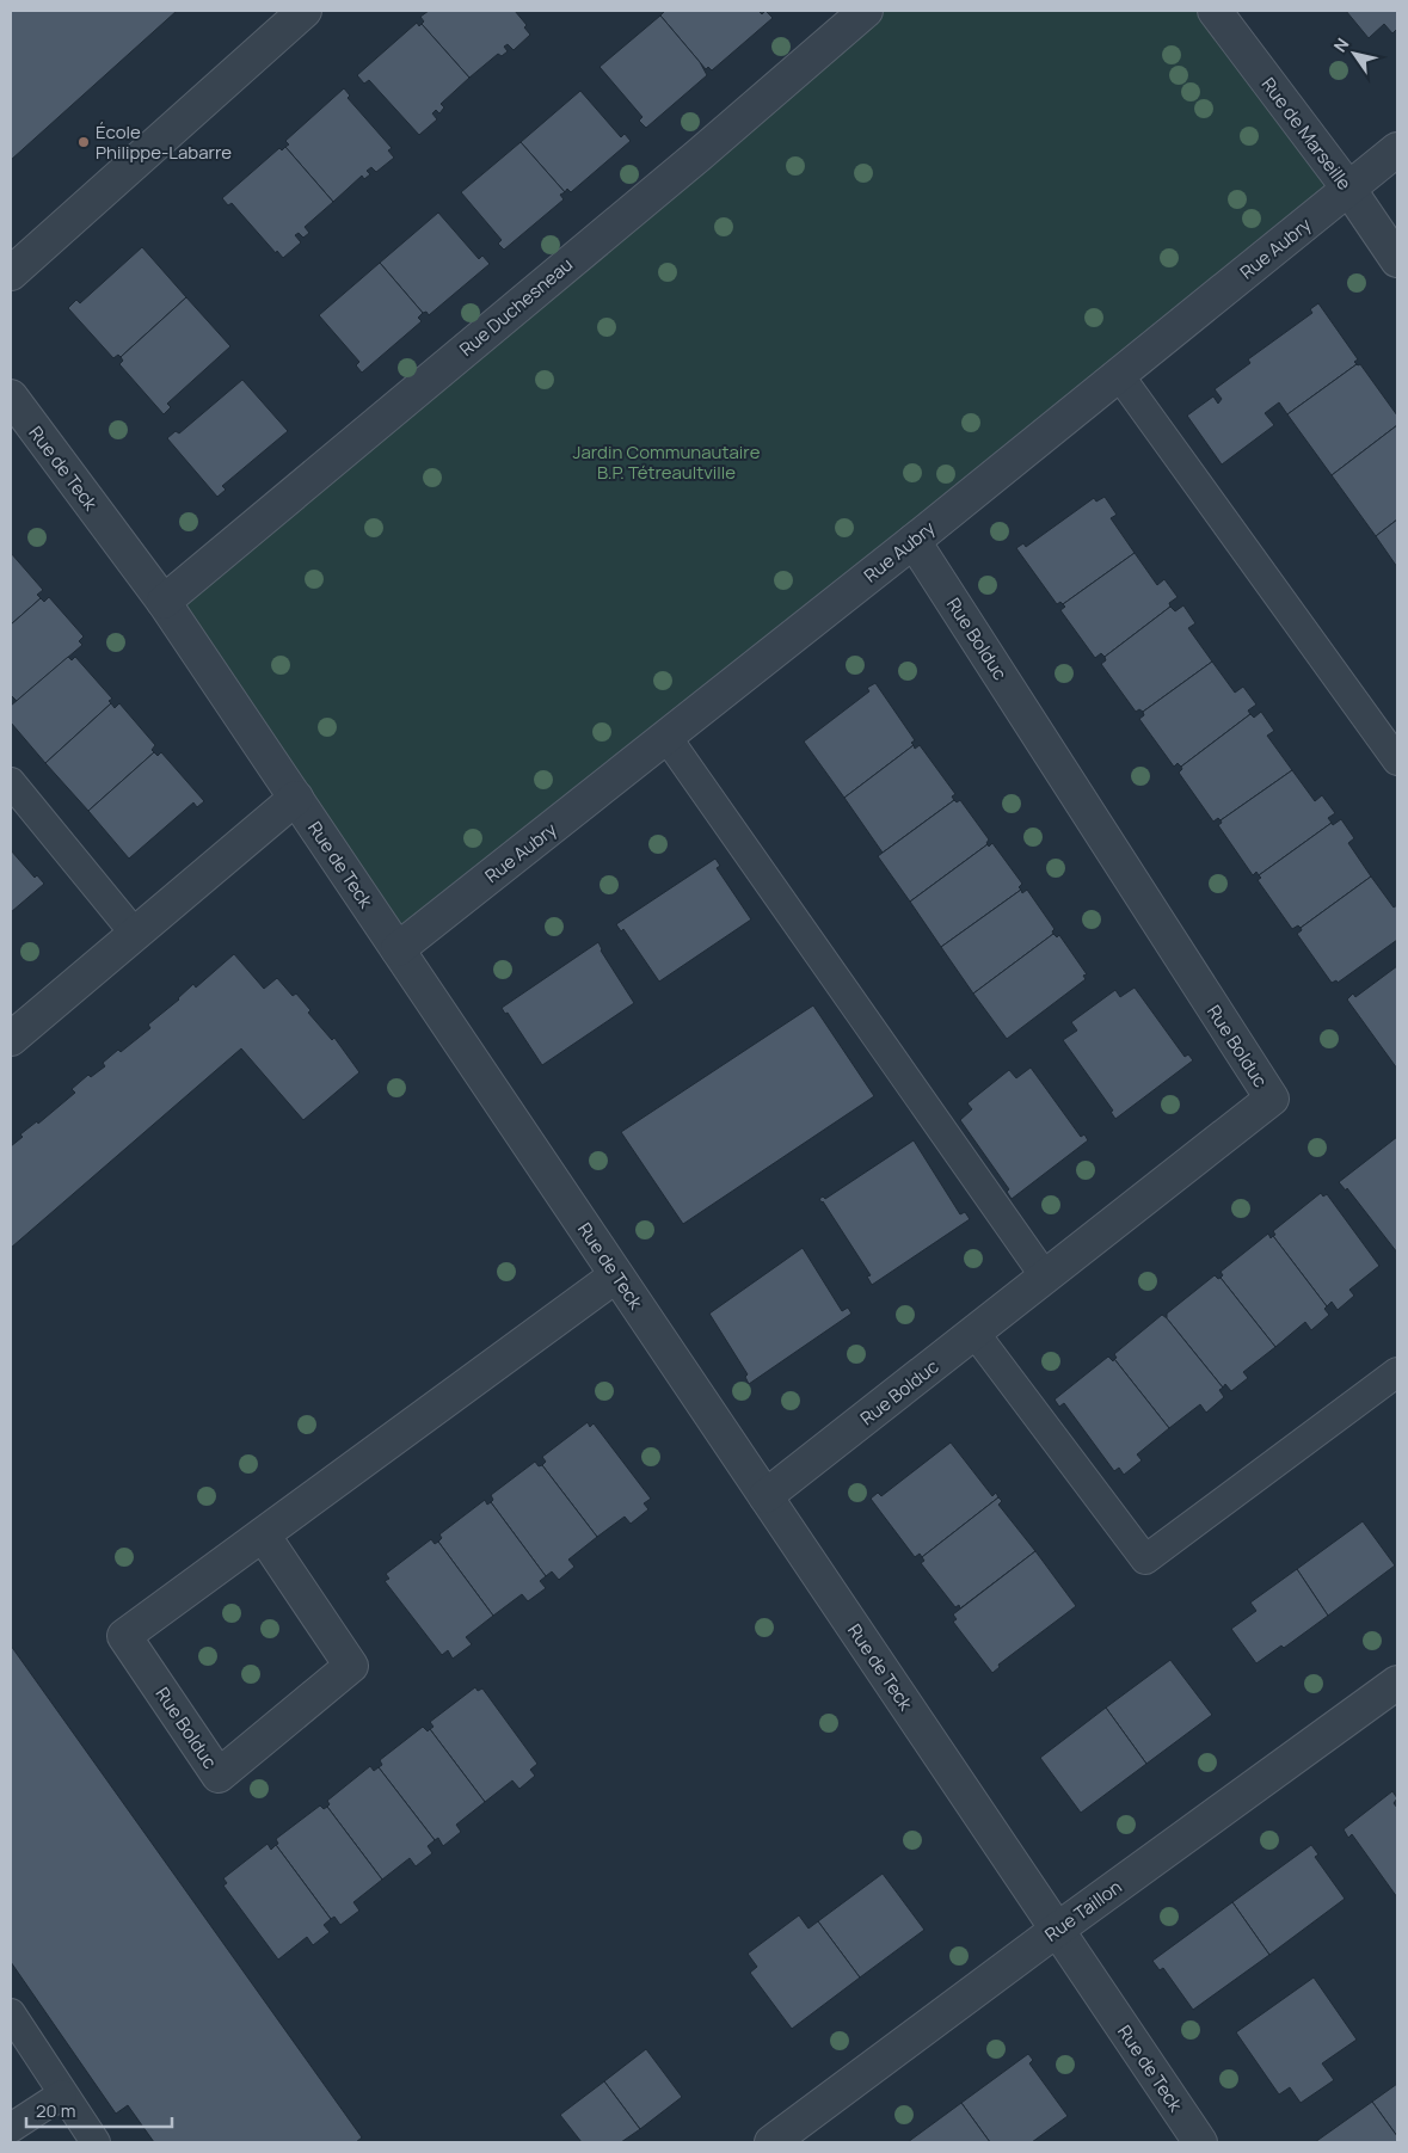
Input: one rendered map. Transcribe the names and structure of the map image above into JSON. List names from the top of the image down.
{
  "streets": {
    "street": [
      "Rue de Marseille",
      "Rue Aubry",
      "Rue Duchesneau",
      "Rue de Teck",
      "Rue Bolduc",
      "Rue Taillon"
    ]
  },
  "crossings": [
    ["Rue de Marseille", "Rue Aubry"],
    ["Rue Aubry", "Rue de Teck"],
    ["Rue Aubry", "Rue Bolduc"],
    ["Rue Duchesneau", "Rue de Teck"],
    ["Rue de Teck", "Rue Bolduc"],
    ["Rue de Teck", "Rue Taillon"]
  ],
  "parks": ["Jardin Communautaire B.P. Tétreaultville"],
  "places": ["École Philippe-Labarre"],
  "scale_bar": "20 m",
  "north": "top left"
}
